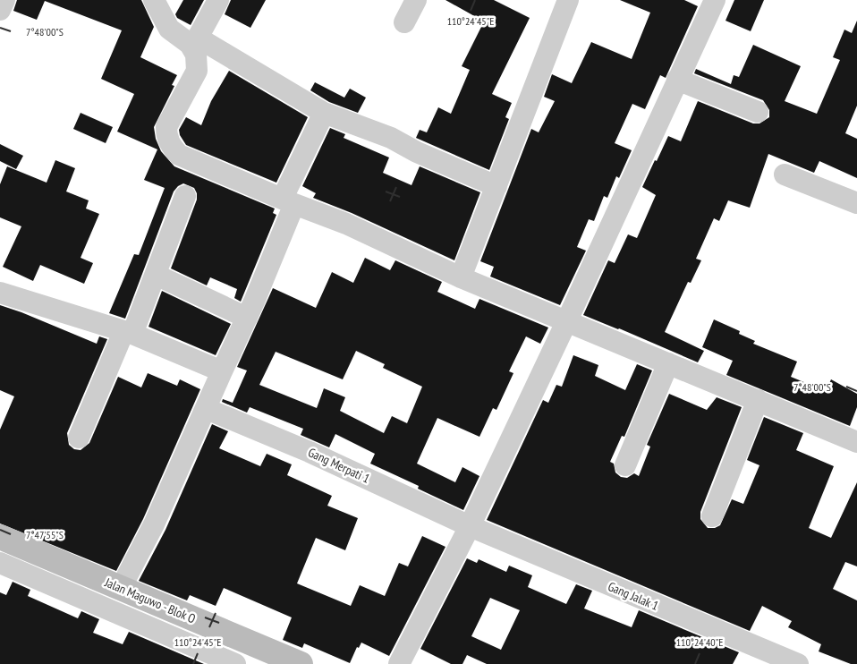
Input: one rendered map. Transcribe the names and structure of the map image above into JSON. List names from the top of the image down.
{
  "streets": {
    "main road": ["Jalan Maguwo - Blok O"],
    "street": ["Gang Merpati 1", "Gang Jalak 1"]
  },
  "crossings": [
    ["Gang Merpati 1", "Gang Jalak 1"]
  ],
  "coordinates": [
    "110°24'45\"E",
    "7°48'00\"S",
    "7°47'55\"S",
    "110°24'40\"E"
  ]
}
